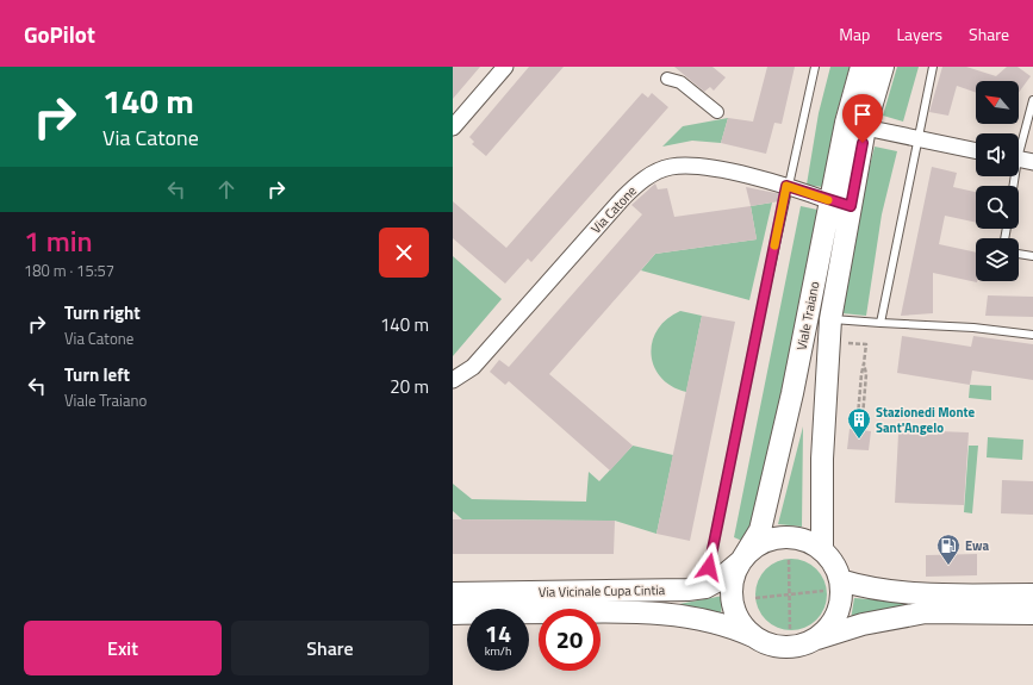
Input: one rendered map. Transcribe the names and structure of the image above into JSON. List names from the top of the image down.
{
  "streets": {
    "main road": ["Viale Traiano", "Via Vicinale Cupa Cintia"],
    "street": ["Via Catone"]
  },
  "crossings": [
    ["Via Catone", "Viale Traiano"],
    ["Viale Traiano", "Via Vicinale Cupa Cintia"]
  ],
  "places": {
    "building": ["Stazionedi Monte Sant'Angelo"],
    "fuel station": ["Ewa"]
  },
  "north": "top left",
  "page": {
    "header": "GoPilot",
    "nav": ["Map", "Layers", "Share"],
    "turn": ["140 m", "Via Catone"],
    "heading": ["1 min", "180 m · 15:57"],
    "list": [
      {
        "name": "Turn right",
        "note": "Via Catone",
        "value": "140 m"
      },
      {
        "name": "Turn left",
        "note": "Viale Traiano",
        "value": "20 m"
      }
    ],
    "speed": "14 km/h",
    "limit": "20",
    "buttons": ["Exit", "Share"]
  }
}
